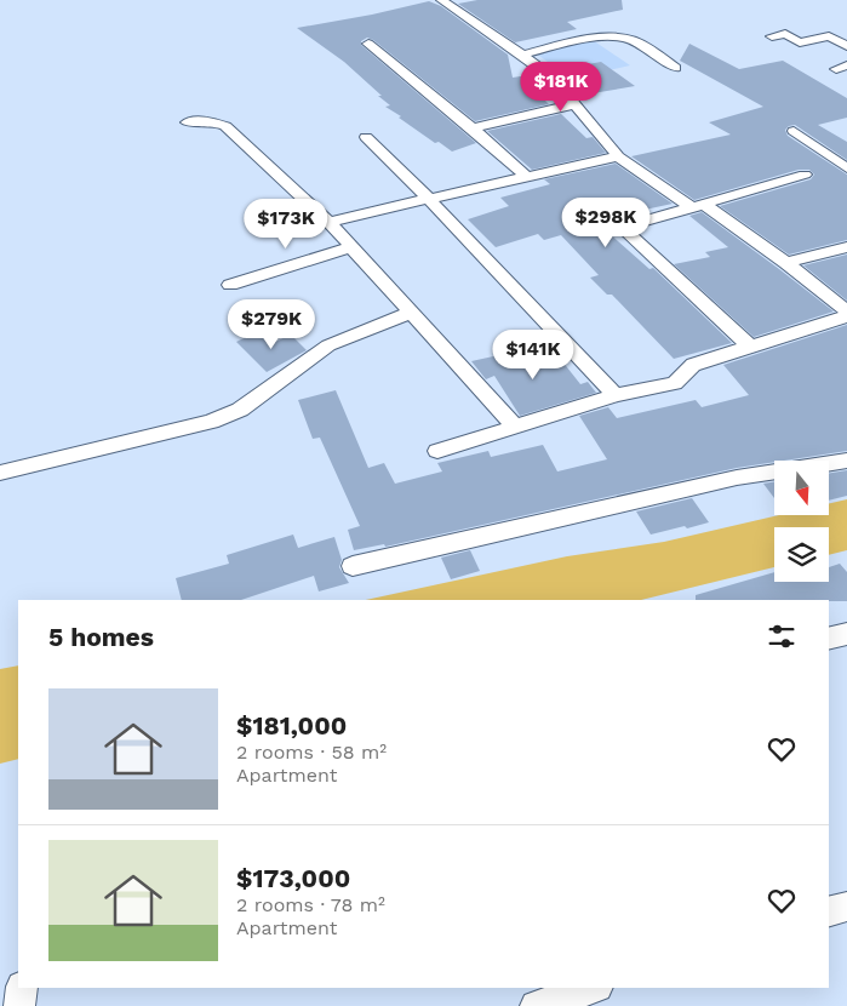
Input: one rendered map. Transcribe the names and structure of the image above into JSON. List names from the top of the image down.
{
  "north": "bottom",
  "page": {
    "price": [
      "$181K",
      "$298K",
      "$173K",
      "$279K",
      "$141K"
    ],
    "heading": "5 homes",
    "list": [
      {
        "name": "$181,000",
        "note": "2 rooms · 58 m² · Apartment"
      },
      {
        "name": "$173,000",
        "note": "2 rooms · 78 m² · Apartment"
      }
    ]
  }
}
